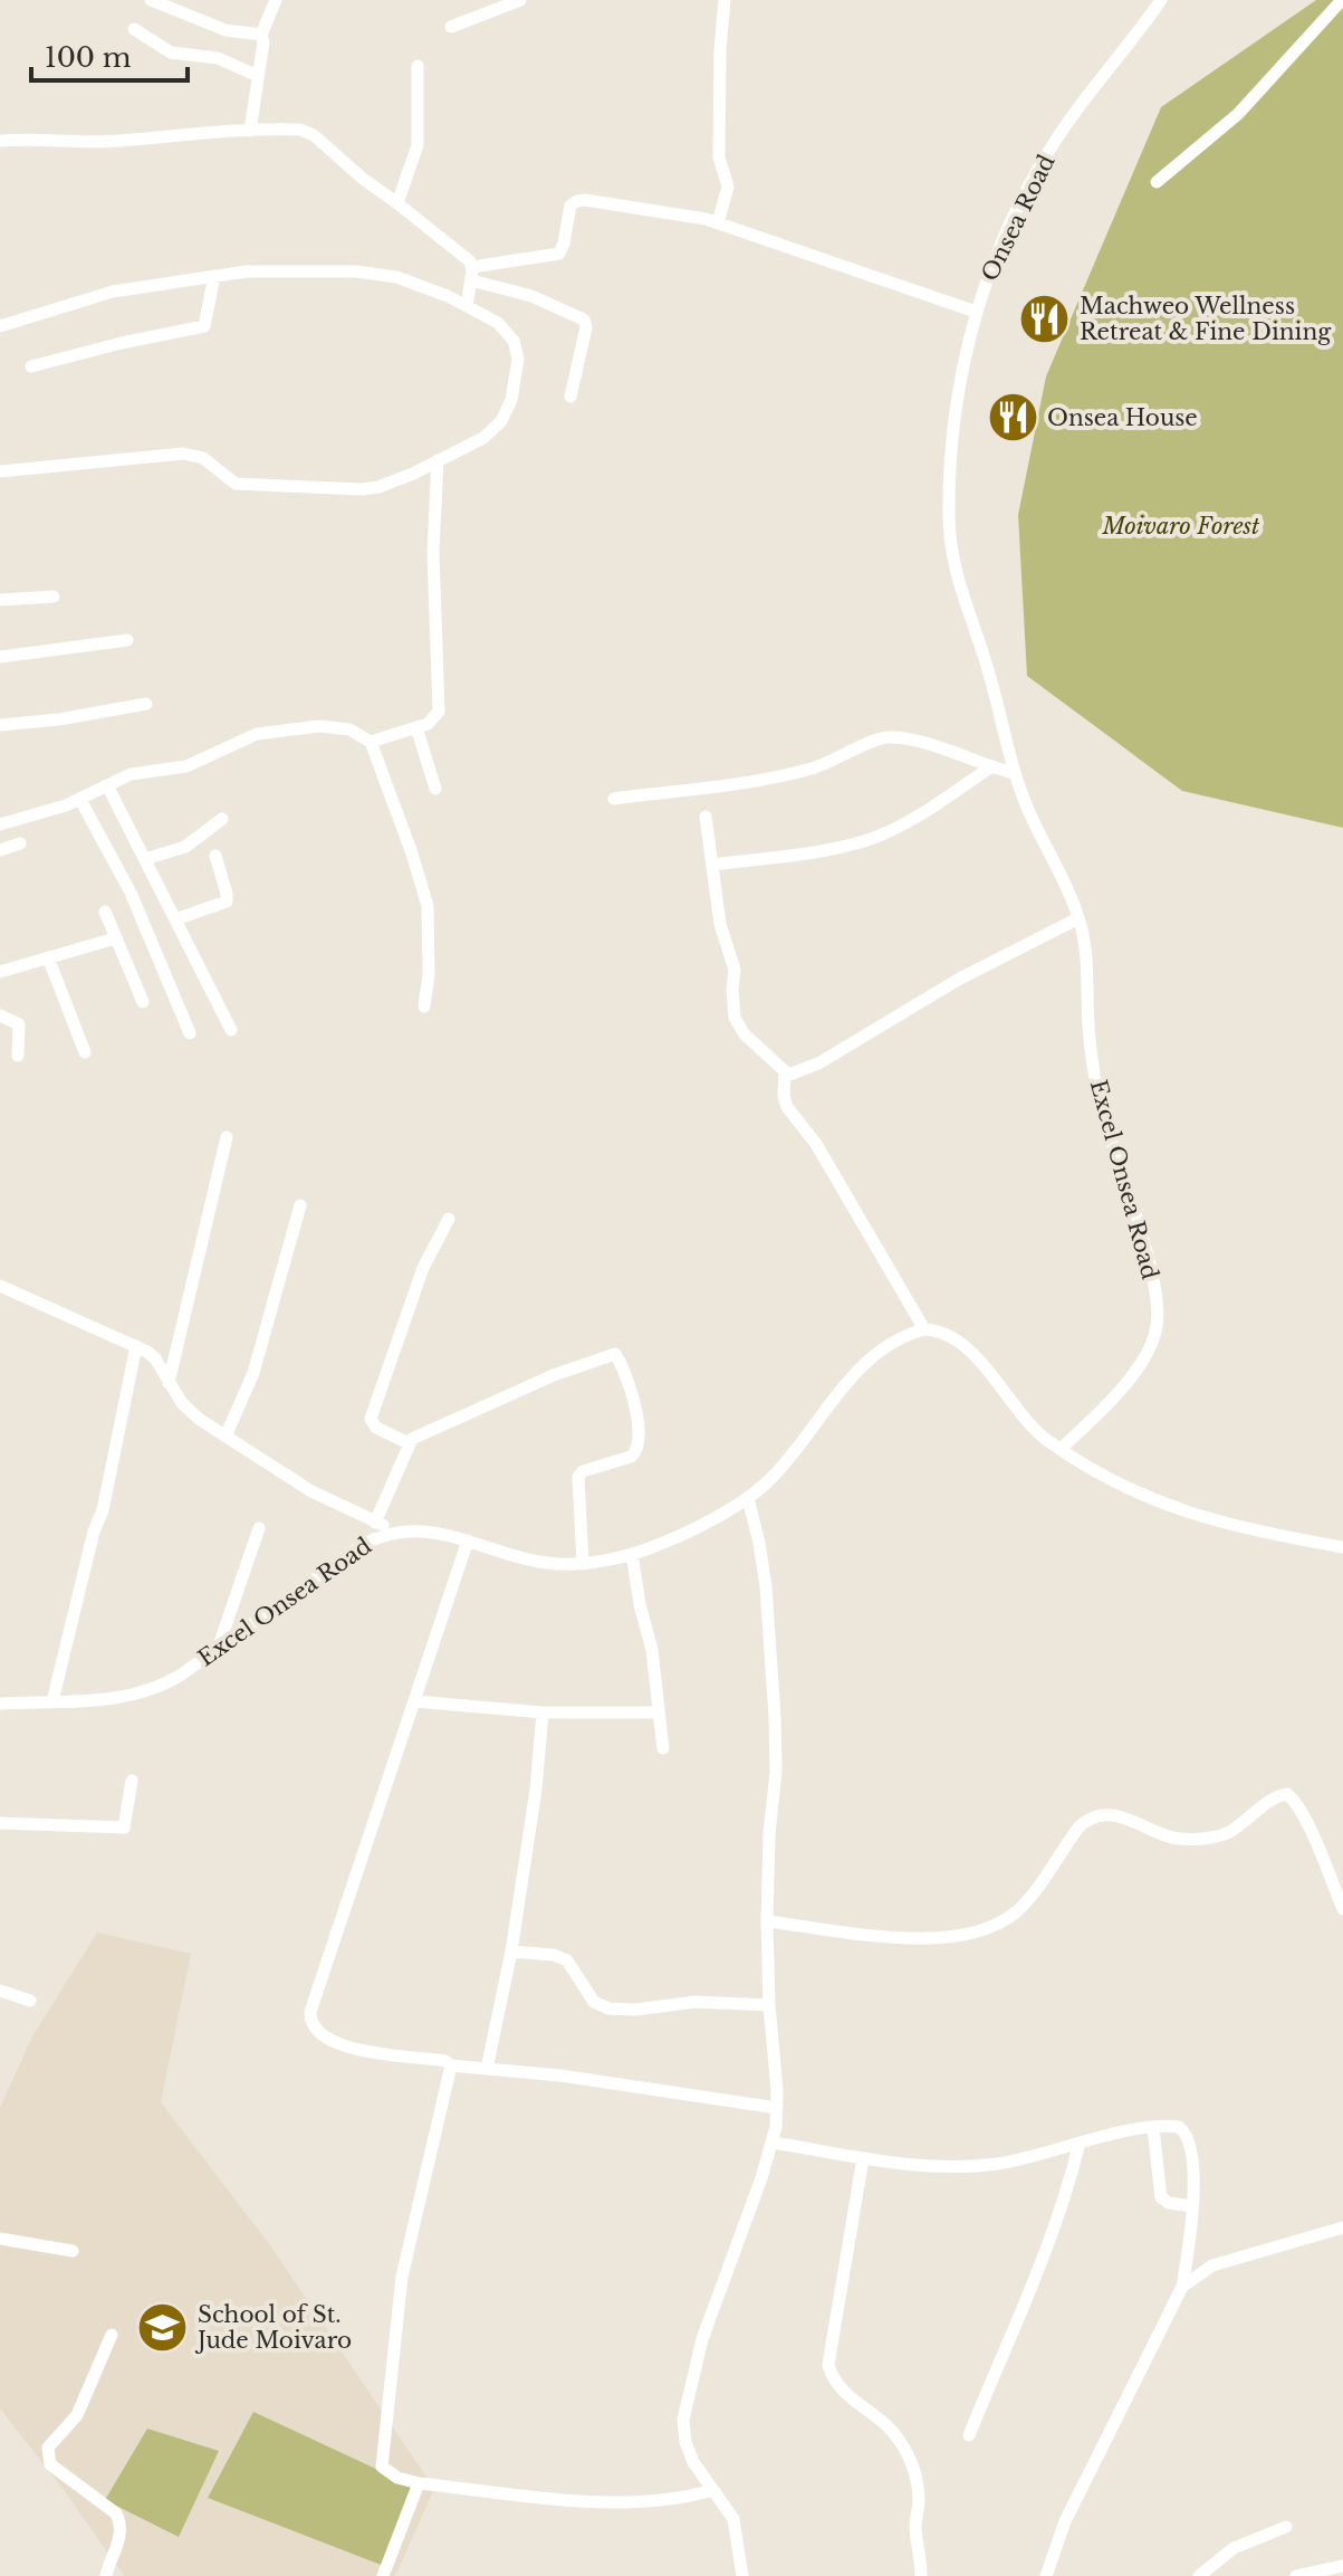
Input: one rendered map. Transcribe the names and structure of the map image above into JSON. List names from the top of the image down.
{
  "streets": {
    "street": ["Onsea Road", "Excel Onsea Road"]
  },
  "crossings": [
    ["Onsea Road", "Excel Onsea Road"]
  ],
  "parks": ["Moivaro Forest"],
  "places": {
    "restaurant": ["Machweo Wellness Retreat & Fine Dining", "Onsea House"],
    "school or university": ["School of St. Jude Moivaro"]
  },
  "scale_bar": "100 m"
}
